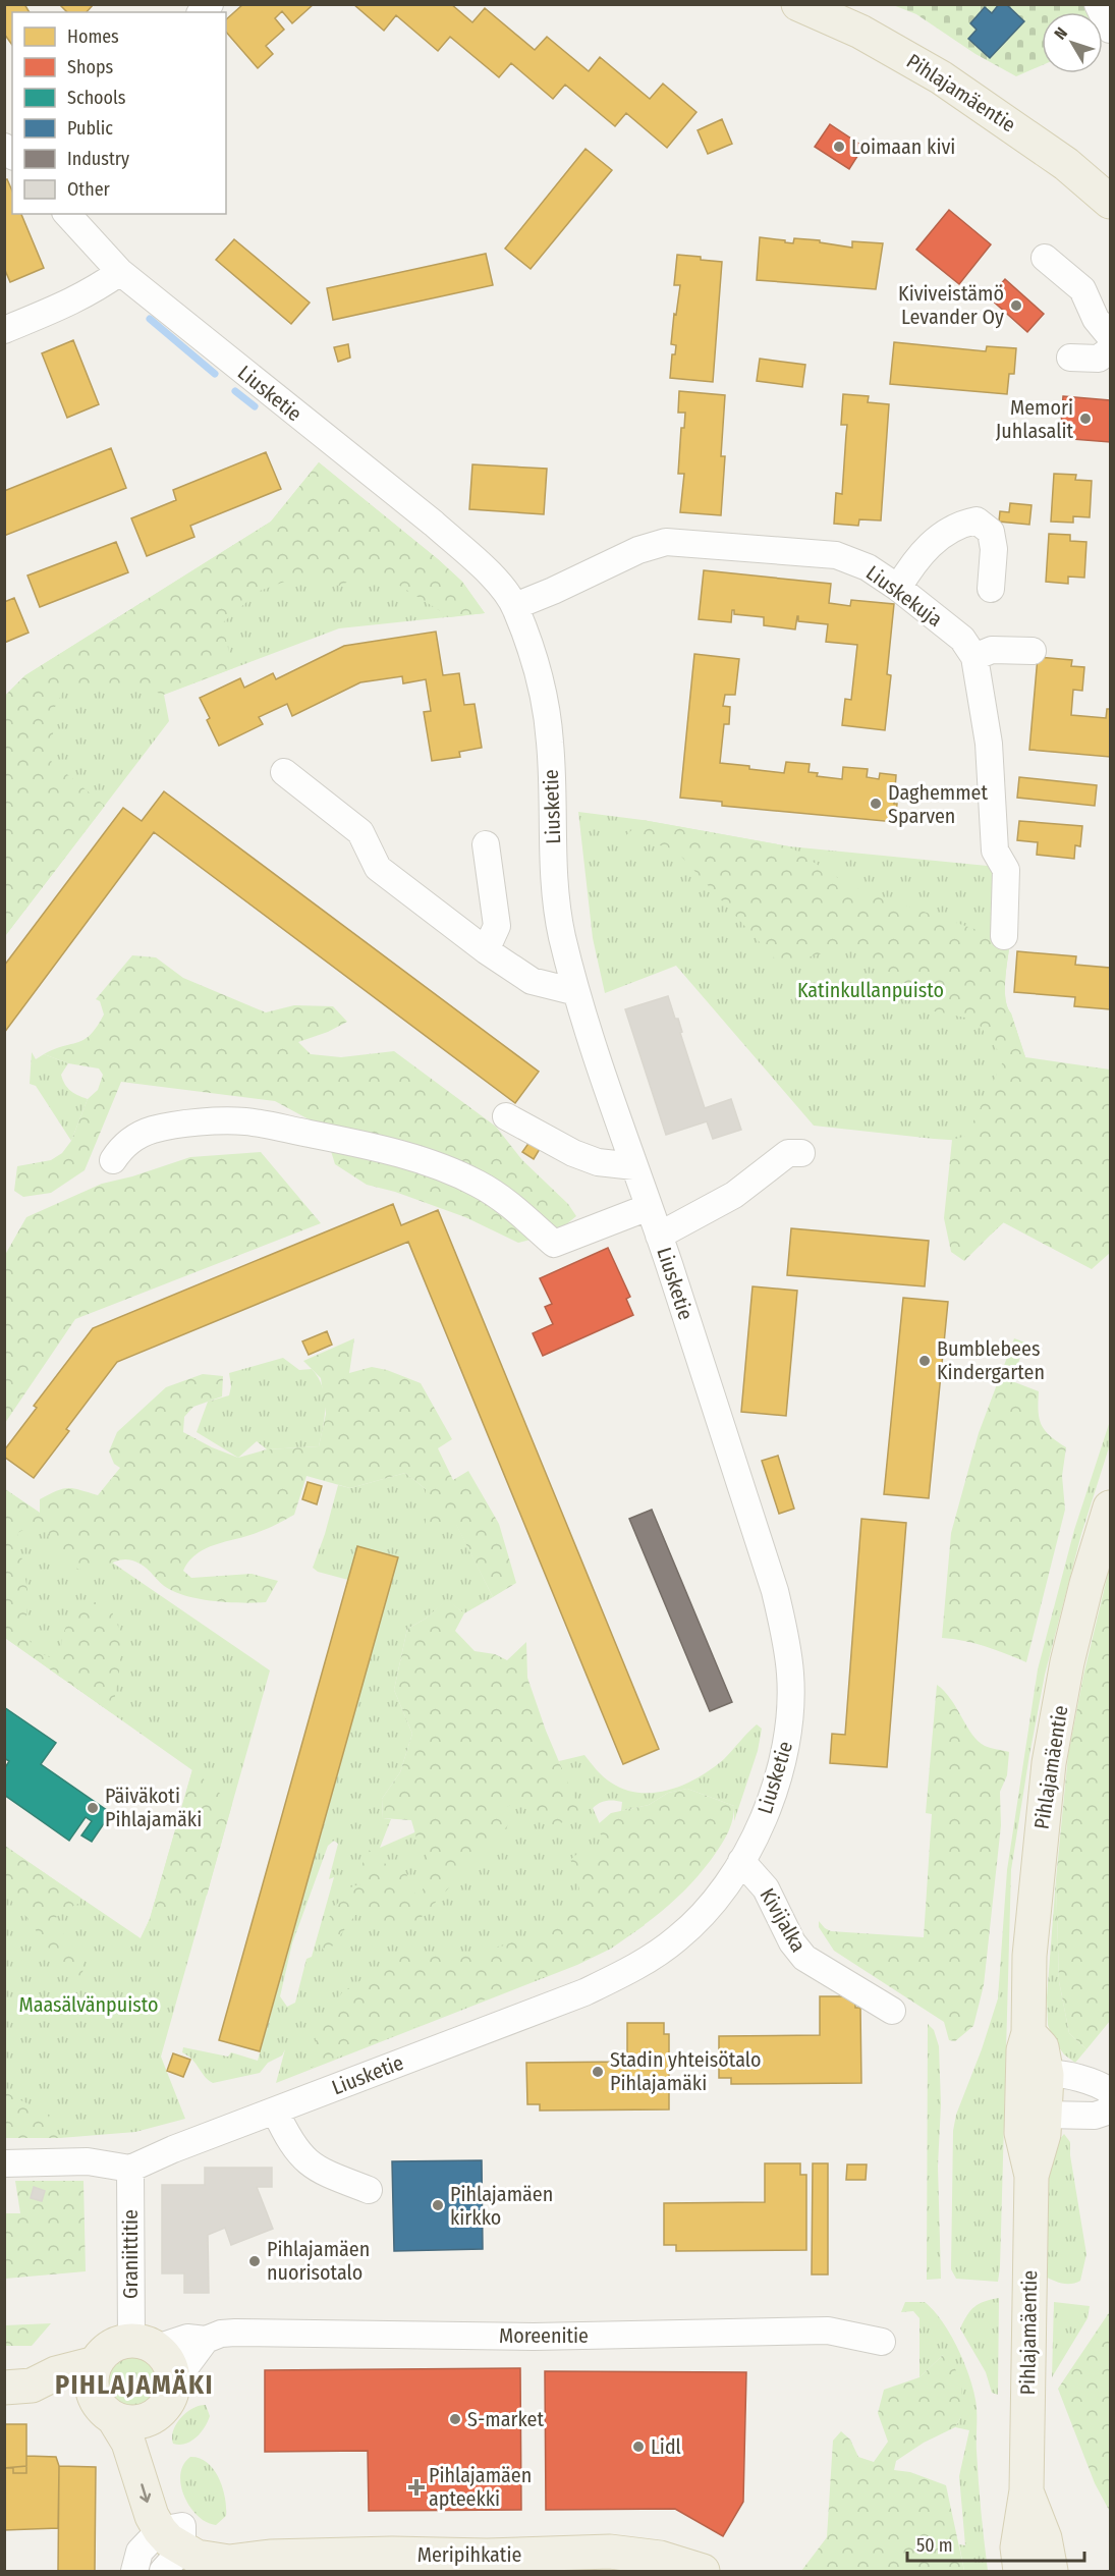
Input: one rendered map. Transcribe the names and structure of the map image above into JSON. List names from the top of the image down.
{
  "streets": {
    "main road": ["Pihlajamäentie", "Meripihkatie"],
    "street": [
      "Liusketie",
      "Liuskekuja",
      "Kivijalka",
      "Graniittitie",
      "Moreenitie"
    ]
  },
  "crossings": [
    ["Liusketie", "Liuskekuja"],
    ["Liusketie", "Kivijalka"],
    ["Liusketie", "Graniittitie"],
    ["Graniittitie", "Moreenitie"]
  ],
  "districts": ["PIHLAJAMÄKI"],
  "parks": ["Katinkullanpuisto", "Maasälvänpuisto"],
  "places": {
    "other": [
      "Loimaan kivi",
      "Kiviveistämö Levander Oy",
      "Memori Juhlasalit",
      "Daghemmet Sparven",
      "Bumblebees Kindergarten",
      "Päiväkoti Pihlajamäki",
      "Stadin yhteisötalo Pihlajamäki",
      "Pihlajamäen kirkko",
      "Pihlajamäen nuorisotalo",
      "S-market",
      "Lidl"
    ],
    "health": ["Pihlajamäen apteekki"]
  },
  "legend": [
    "Homes",
    "Shops",
    "Schools",
    "Public",
    "Industry",
    "Other"
  ],
  "scale_bar": "50 m",
  "north": "top left"
}
